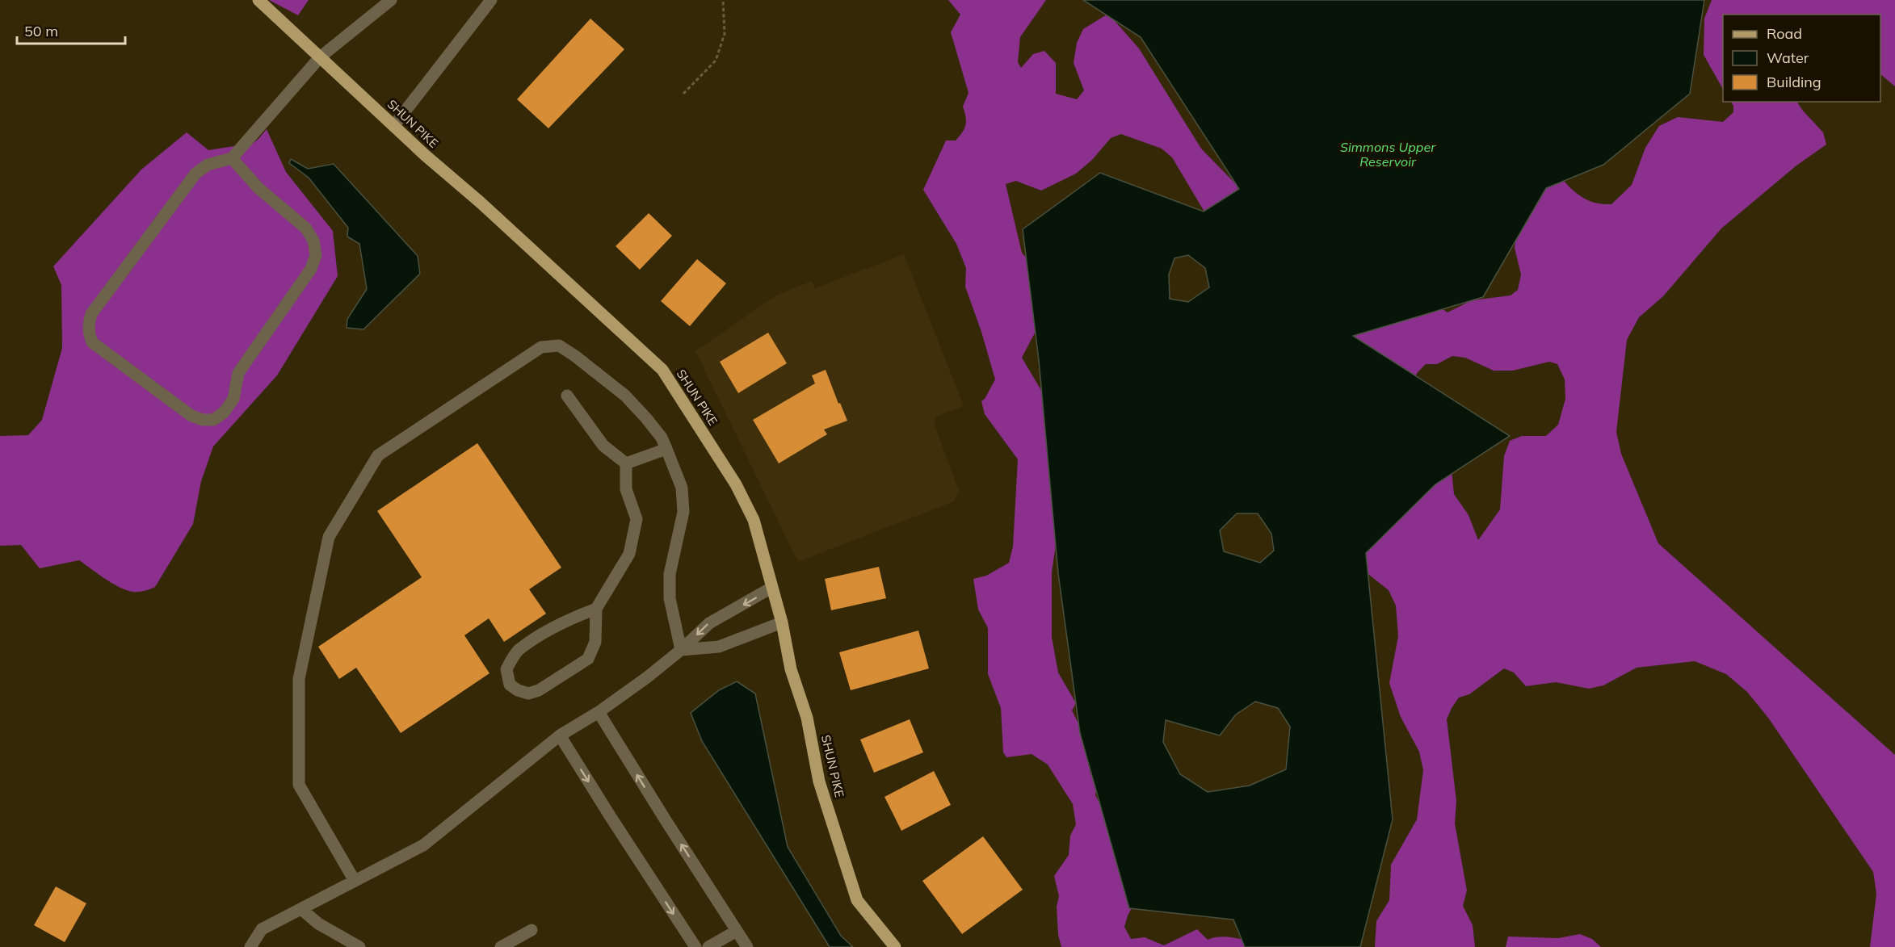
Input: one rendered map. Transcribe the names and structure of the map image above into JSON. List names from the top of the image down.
{
  "streets": {
    "main road": ["SHUN PIKE"]
  },
  "water": ["Simmons Upper Reservoir"],
  "legend": ["Road", "Water", "Building"],
  "scale_bar": "50 m"
}
